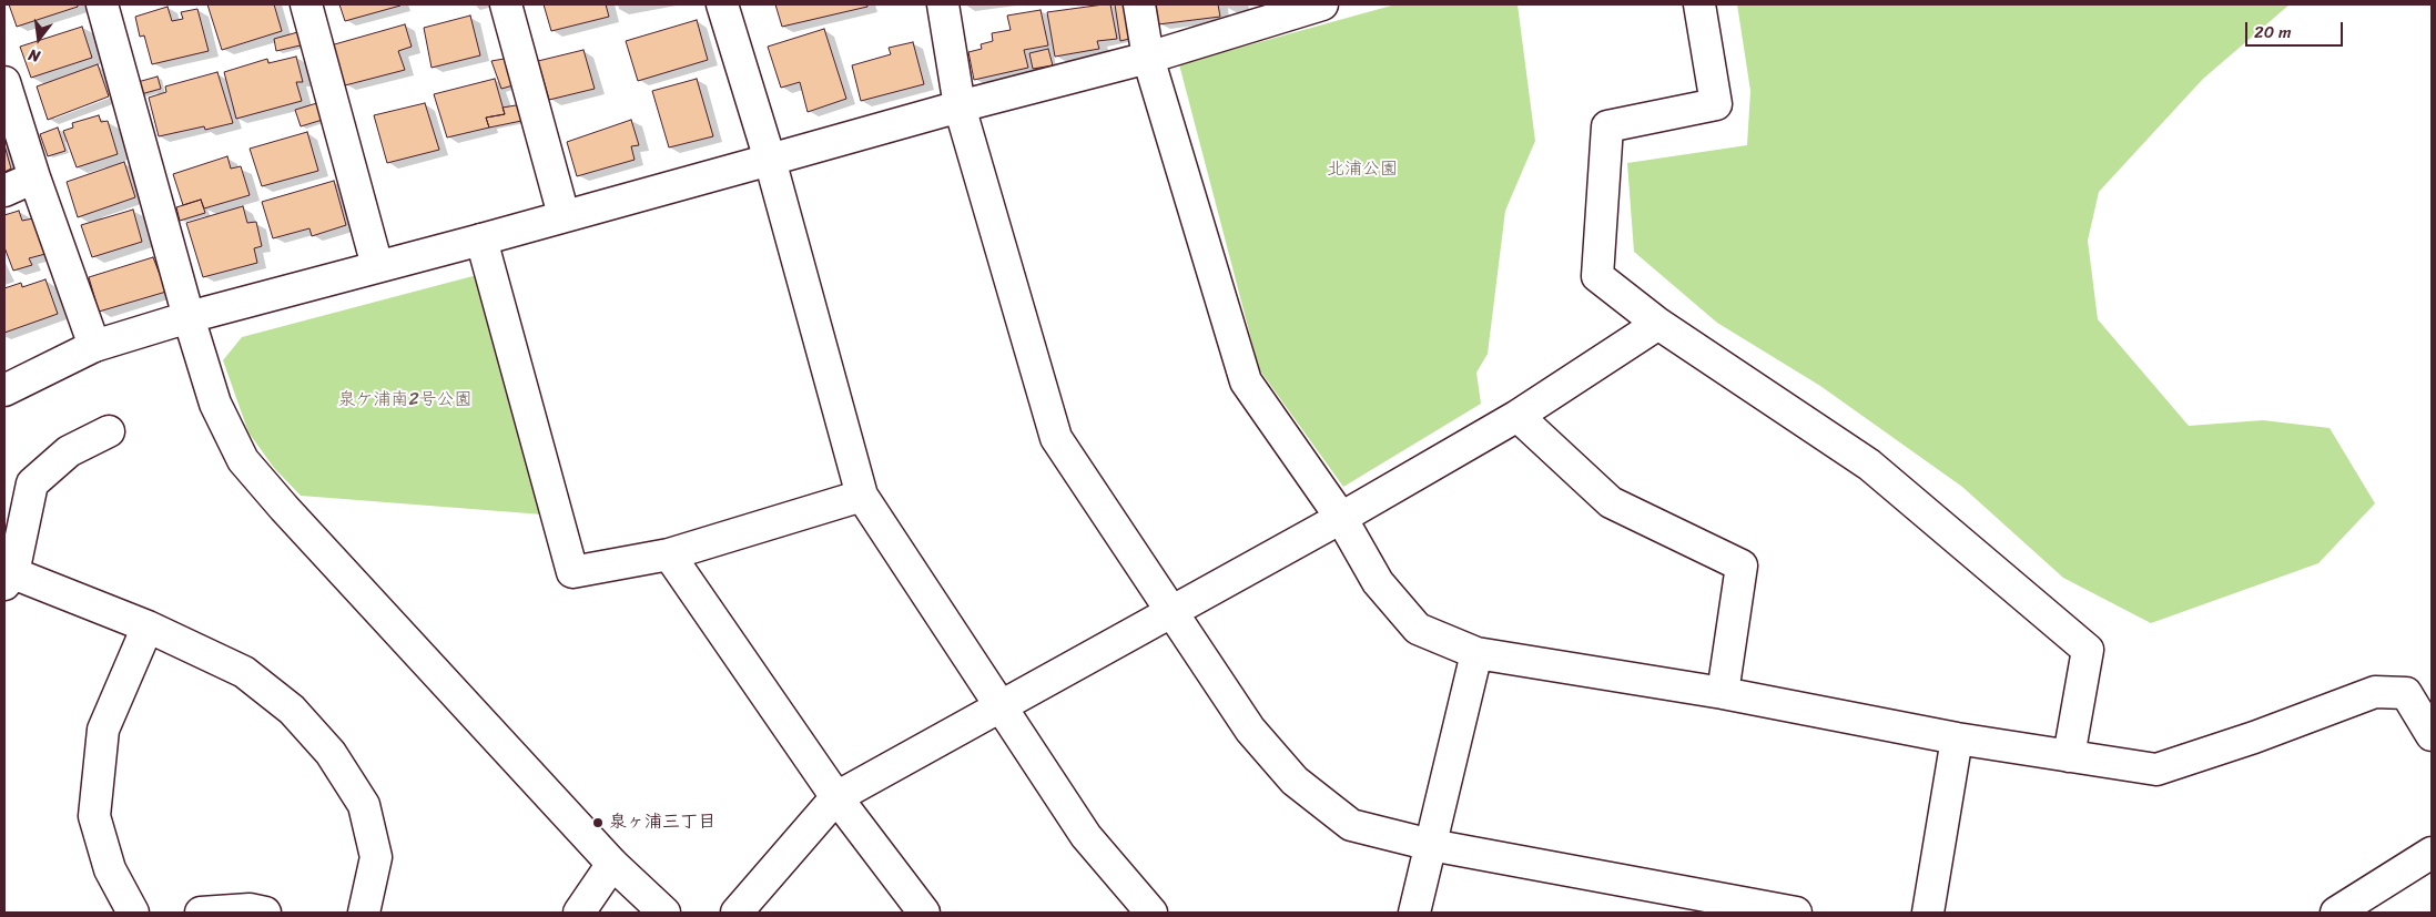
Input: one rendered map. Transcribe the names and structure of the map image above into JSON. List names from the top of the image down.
{
  "parks": ["北浦公園", "泉ケ浦南2号公園"],
  "places": ["泉ヶ浦三丁目"],
  "scale_bar": "20 m",
  "north": "bottom"
}
